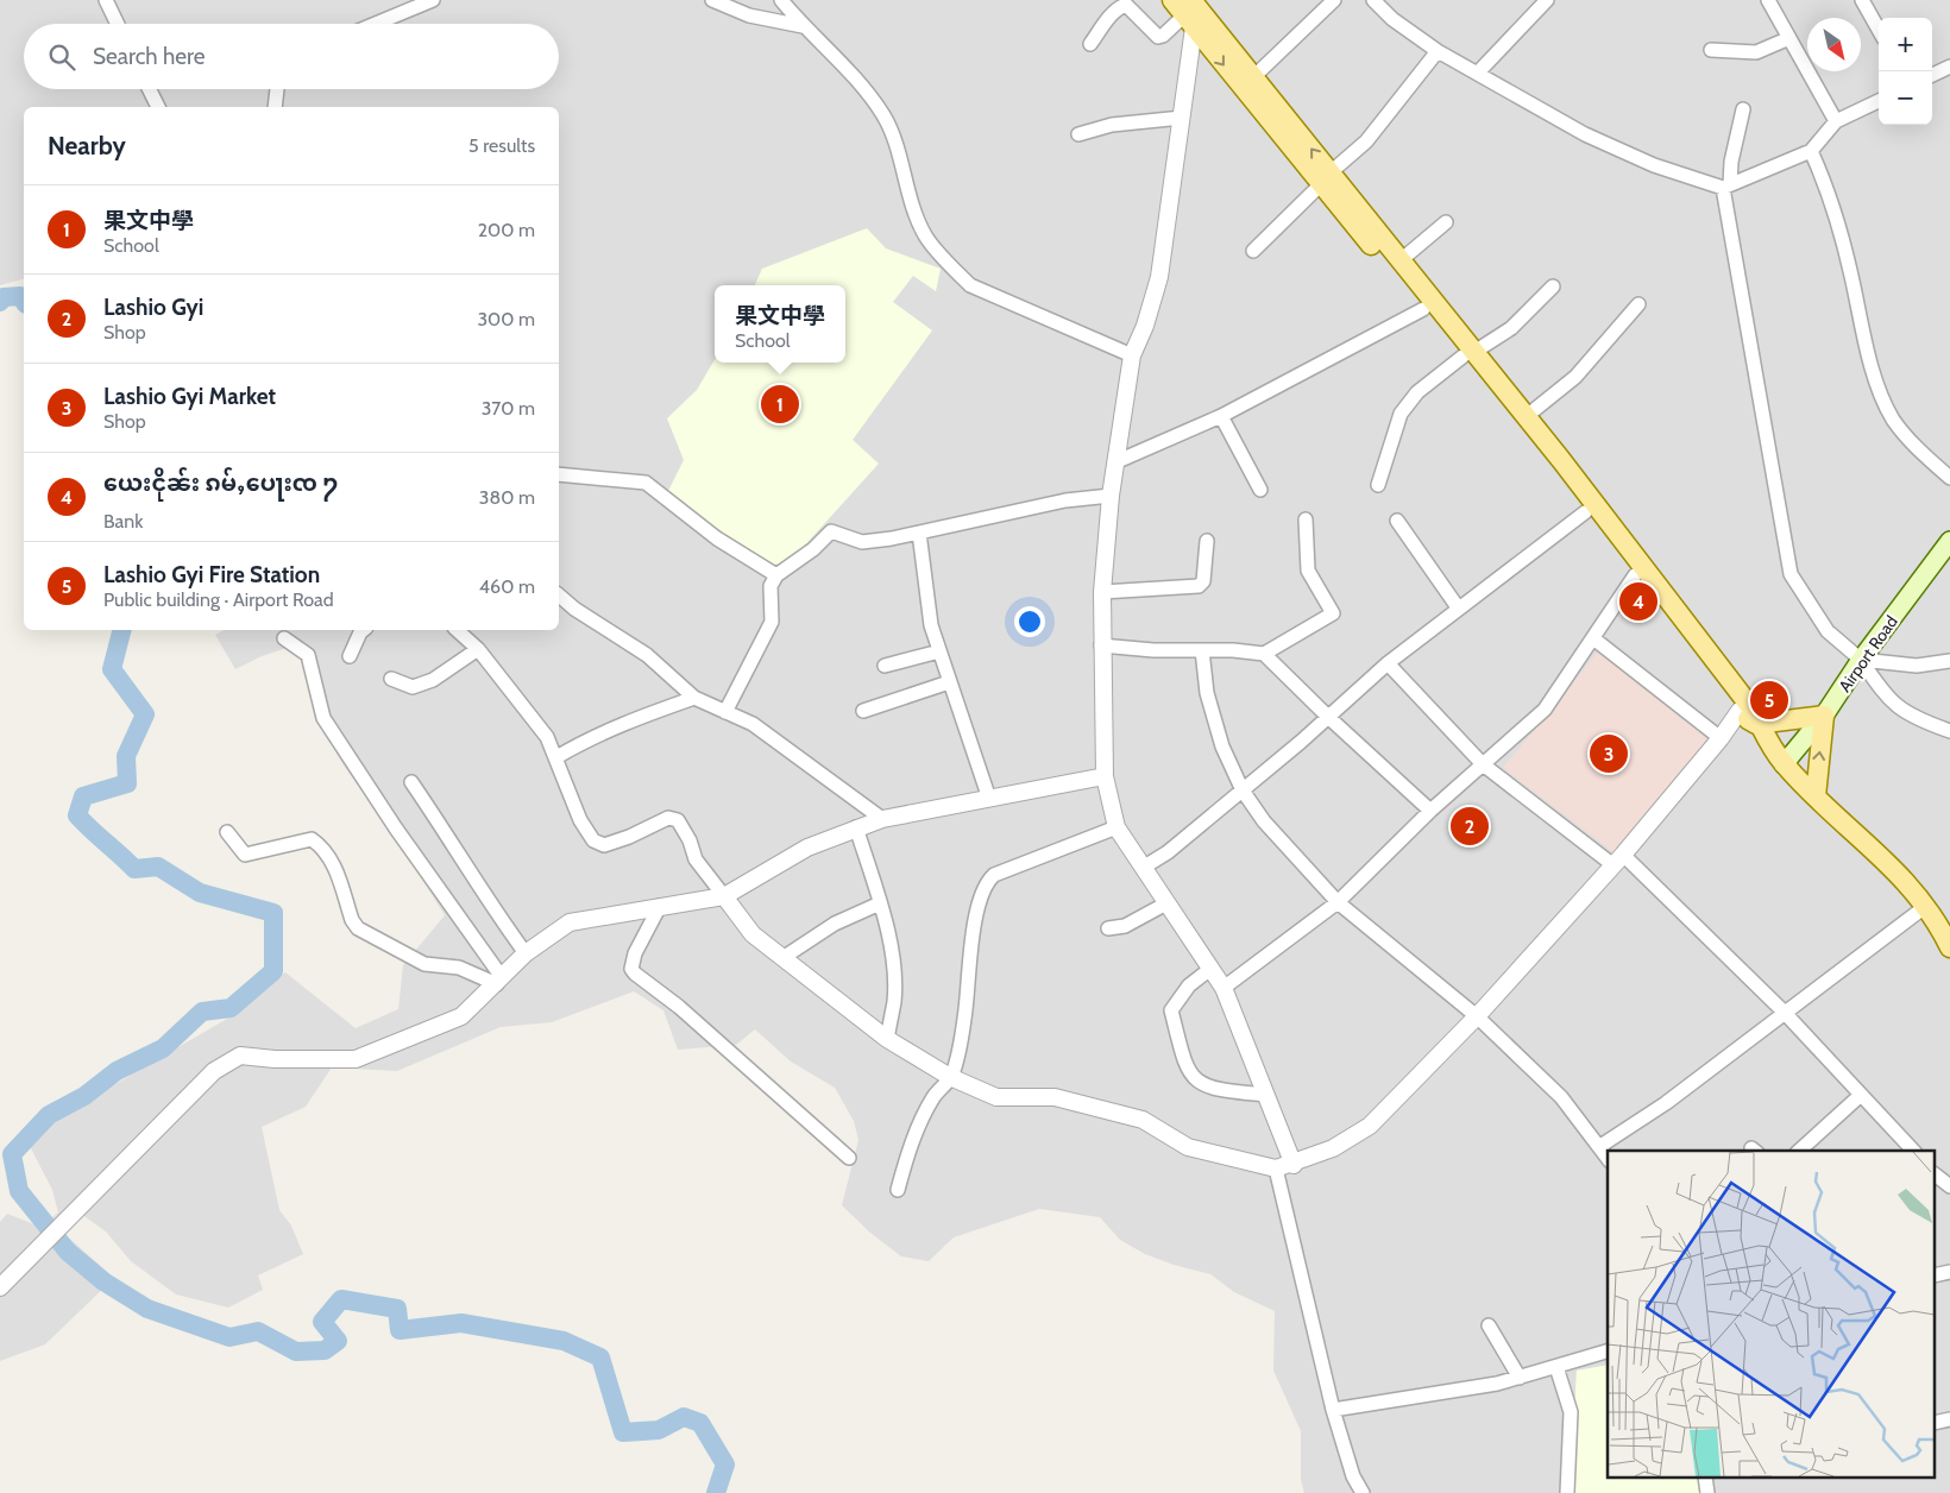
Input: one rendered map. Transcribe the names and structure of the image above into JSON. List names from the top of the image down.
{
  "streets": {
    "main road": ["Airport Road"]
  },
  "north": "bottom right",
  "page": {
    "map_buttons": ["+", "−"],
    "search": "Search here",
    "heading": ["Nearby", "5 results"],
    "list": [
      {
        "mark": "1",
        "name": "果文中學",
        "note": "School",
        "value": "200 m"
      },
      {
        "mark": "2",
        "name": "Lashio Gyi",
        "note": "Shop",
        "value": "300 m"
      },
      {
        "mark": "3",
        "name": "Lashio Gyi Market",
        "note": "Shop",
        "value": "370 m"
      },
      {
        "mark": "4",
        "name": "ယေးငိုၼ်း ၵမ်ႇပေႃးၸ ႒",
        "note": "Bank",
        "value": "380 m"
      },
      {
        "mark": "5",
        "name": "Lashio Gyi Fire Station",
        "note": "Public building · Airport Road",
        "value": "460 m"
      }
    ],
    "popup": ["果文中學", "School"],
    "pins": [
      "1",
      "4",
      "5",
      "3",
      "2"
    ]
  }
}
